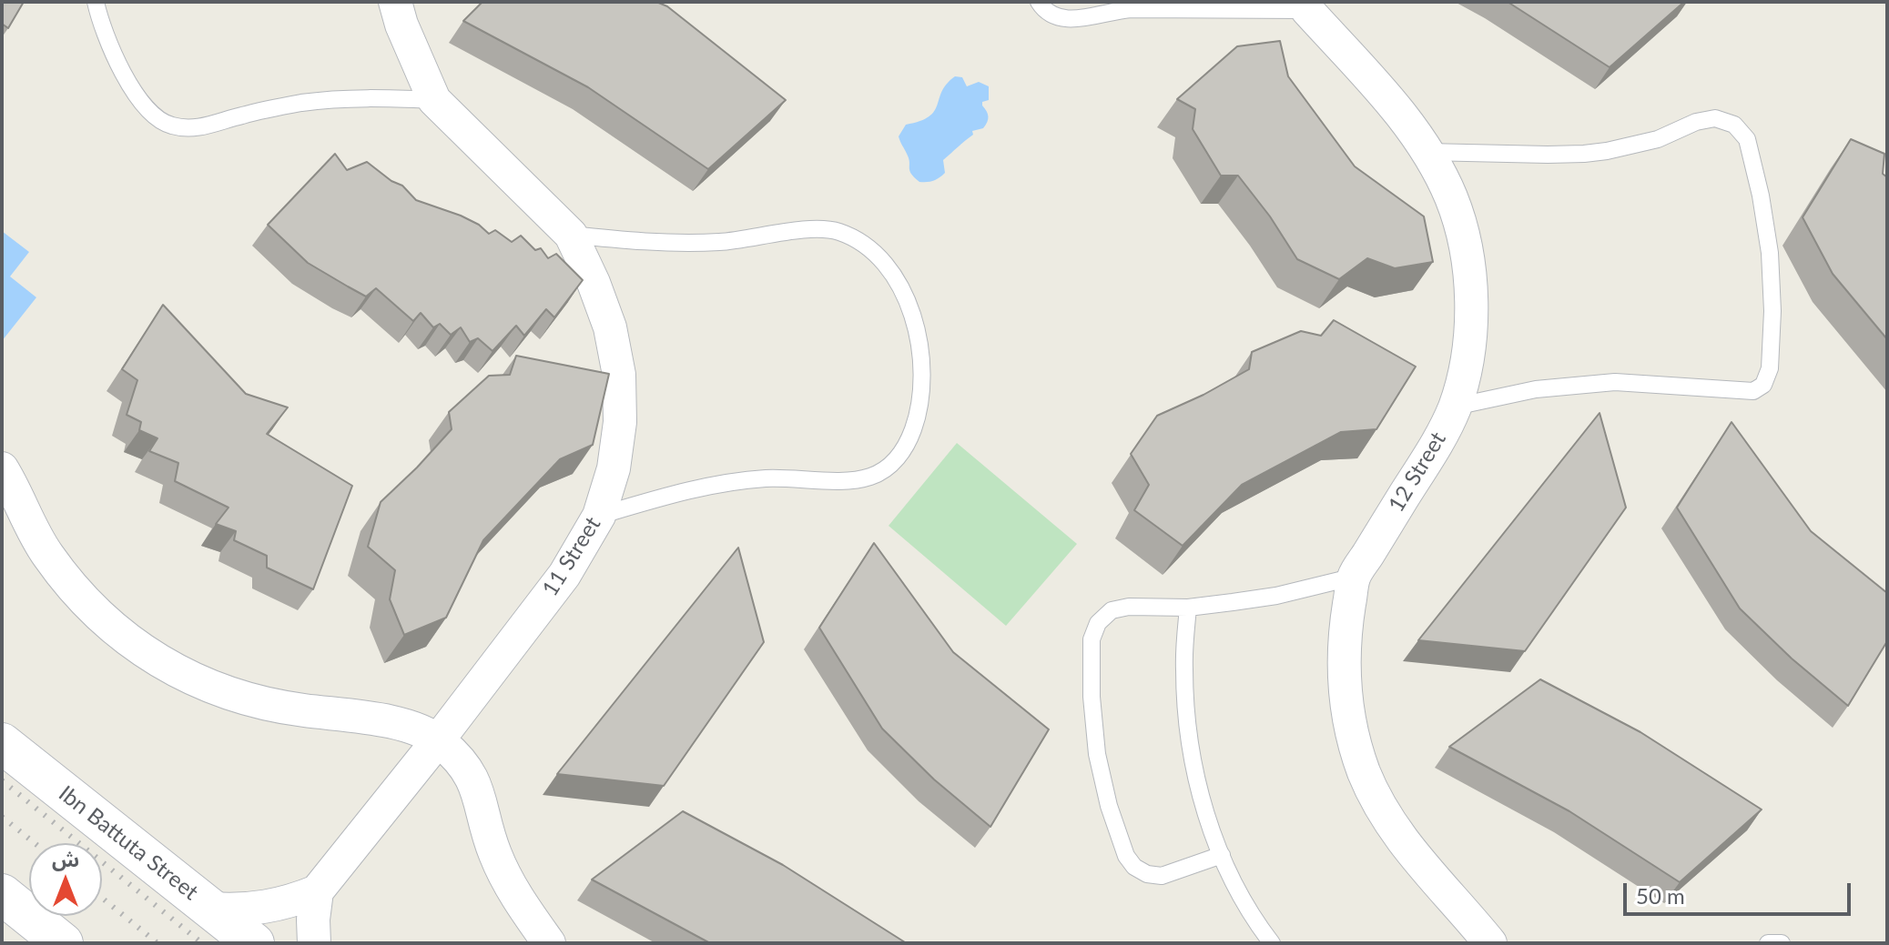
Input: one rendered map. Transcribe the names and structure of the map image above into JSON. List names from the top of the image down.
{
  "streets": {
    "main road": ["Ibn Battuta Street"],
    "street": ["12 Street", "11 Street"]
  },
  "scale_bar": "50 m",
  "north": "top"
}
